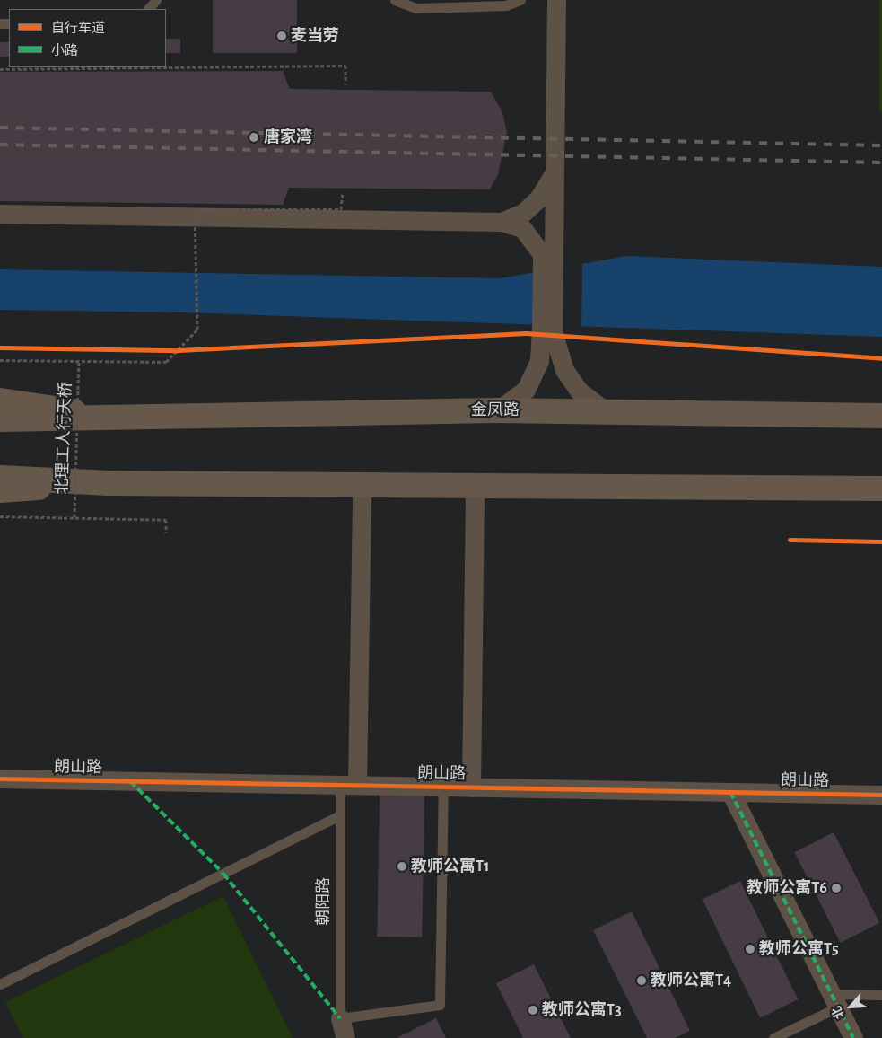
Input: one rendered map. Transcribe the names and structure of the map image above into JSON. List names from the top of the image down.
{
  "streets": {
    "highway": ["金凤路"],
    "street": ["朗山路"],
    "lane": ["朝阳路"],
    "path": ["北理工人行天桥"]
  },
  "crossings": [
    ["朗山路", "朝阳路"]
  ],
  "places": [
    "麦当劳",
    "唐家湾",
    "教师公寓T1",
    "教师公寓T6",
    "教师公寓T5",
    "教师公寓T4",
    "教师公寓T3"
  ],
  "legend": ["自行车道", "小路"],
  "north": "bottom left"
}
